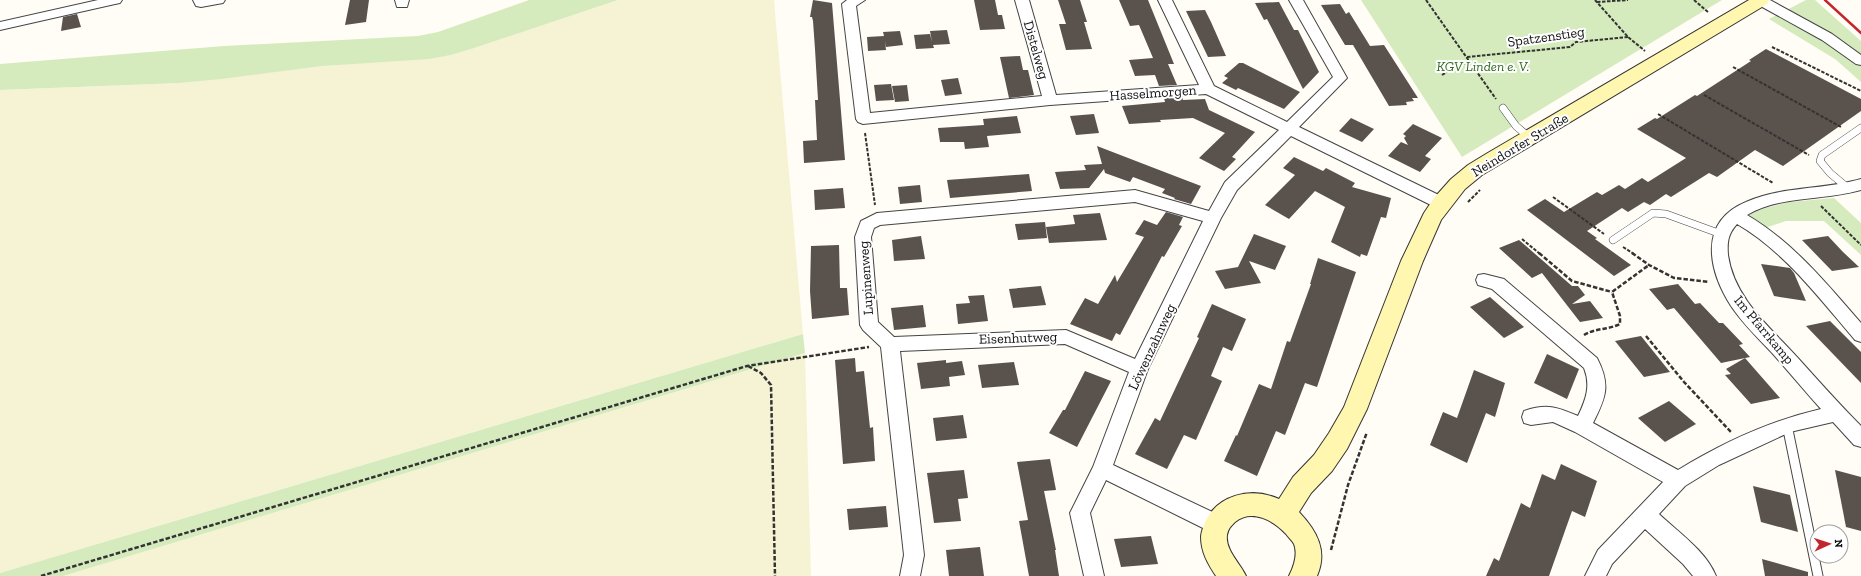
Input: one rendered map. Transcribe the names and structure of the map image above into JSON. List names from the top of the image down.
{
  "streets": {
    "street": [
      "Distelweg",
      "Hasselmorgen",
      "Neindorfer Straße",
      "Lupinenweg",
      "Im Pfarrkamp",
      "Eisenhutweg",
      "Löwenzahnweg"
    ],
    "path": ["Spatzenstieg"]
  },
  "crossings": [
    ["Distelweg", "Hasselmorgen"],
    ["Hasselmorgen", "Neindorfer Straße"],
    ["Hasselmorgen", "Löwenzahnweg"],
    ["Lupinenweg", "Eisenhutweg"],
    ["Eisenhutweg", "Löwenzahnweg"]
  ],
  "parks": ["KGV Linden e. V."],
  "north": "right"
}
